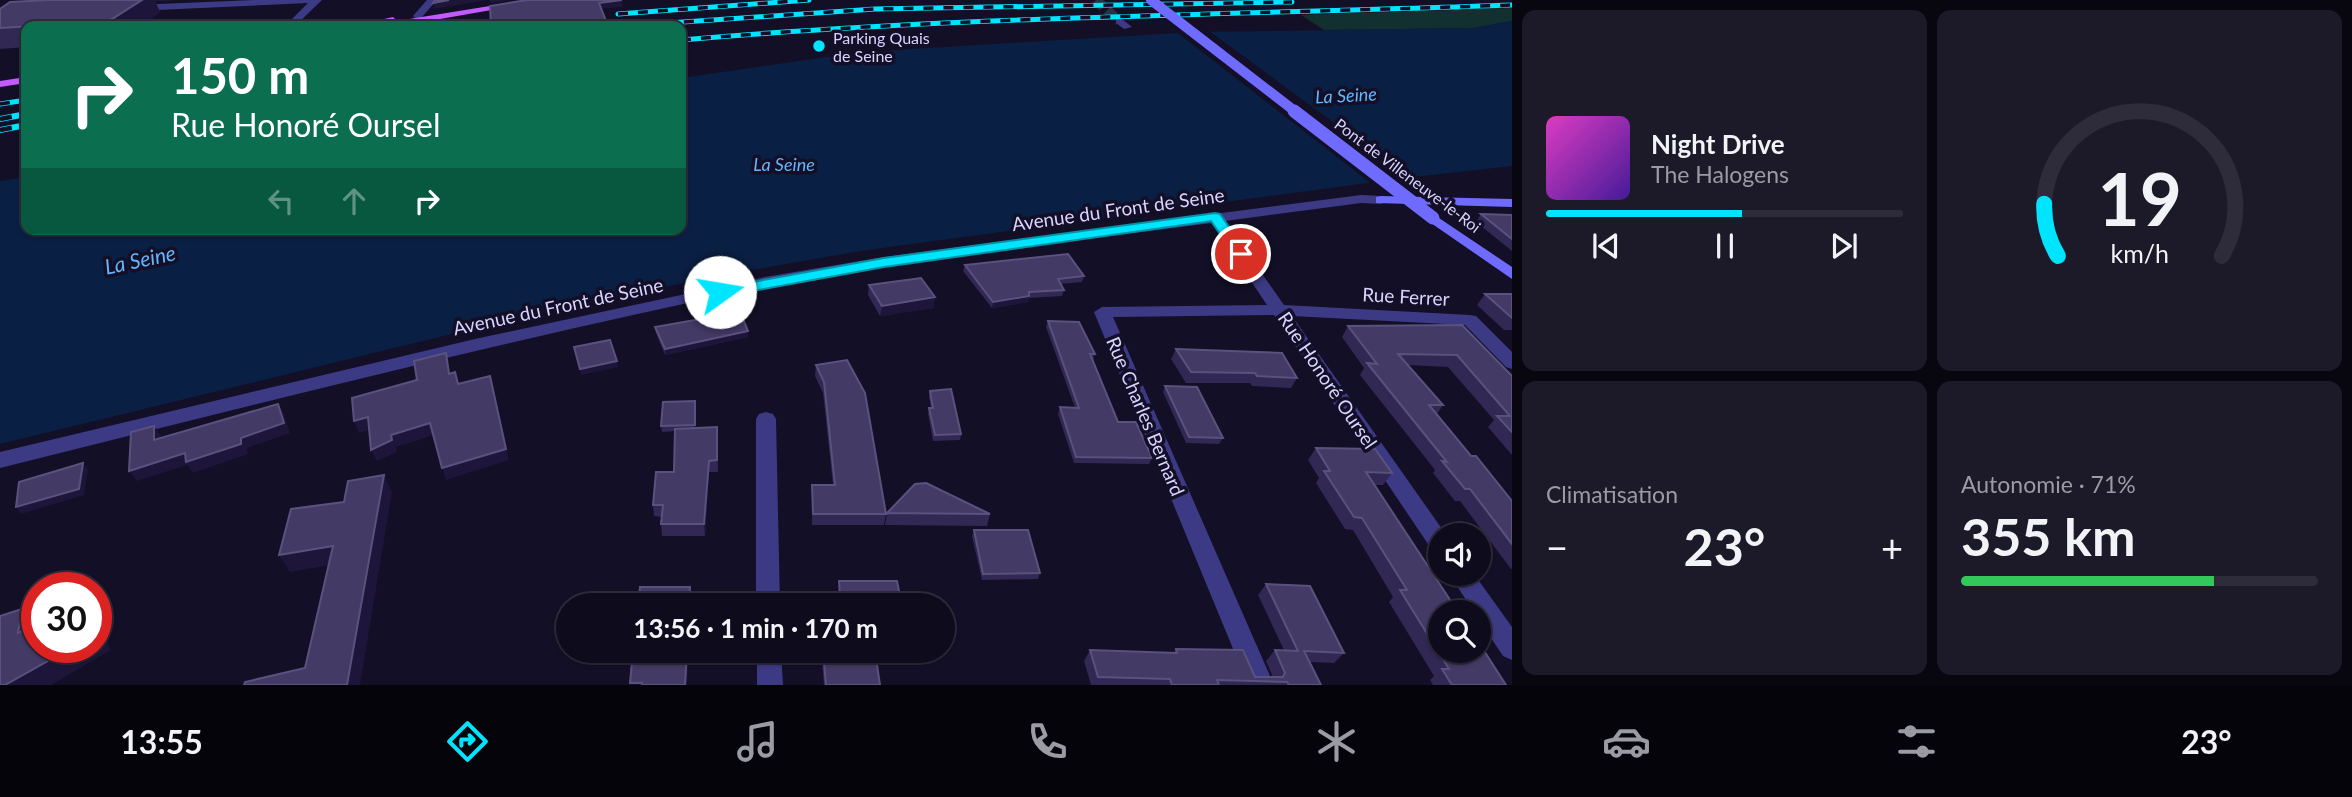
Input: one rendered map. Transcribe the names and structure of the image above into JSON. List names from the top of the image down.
{
  "streets": {
    "main road": ["Pont de Villeneuve-le-Roi"],
    "street": [
      "Avenue du Front de Seine",
      "Rue Ferrer",
      "Rue Honoré Oursel",
      "Rue Charles Bernard"
    ]
  },
  "crossings": [
    ["Avenue du Front de Seine", "Rue Honoré Oursel"],
    ["Rue Ferrer", "Rue Honoré Oursel"],
    ["Rue Ferrer", "Rue Charles Bernard"],
    ["Rue Honoré Oursel", "Rue Charles Bernard"]
  ],
  "water": ["La Seine"],
  "places": ["Parking Quais de Seine"],
  "page": {
    "turn": ["150 m", "Rue Honoré Oursel"],
    "song": ["Night Drive", "The Halogens"],
    "tile": [
      "Climatisation",
      ["Autonomie · 71%", "355 km"]
    ],
    "heat": ["−", "23°", "+"],
    "limit": "30",
    "trip": "13:56 · 1 min · 170 m",
    "tabs": ["13:55", "23°"],
    "gauge": ["19", "km/h"]
  }
}
